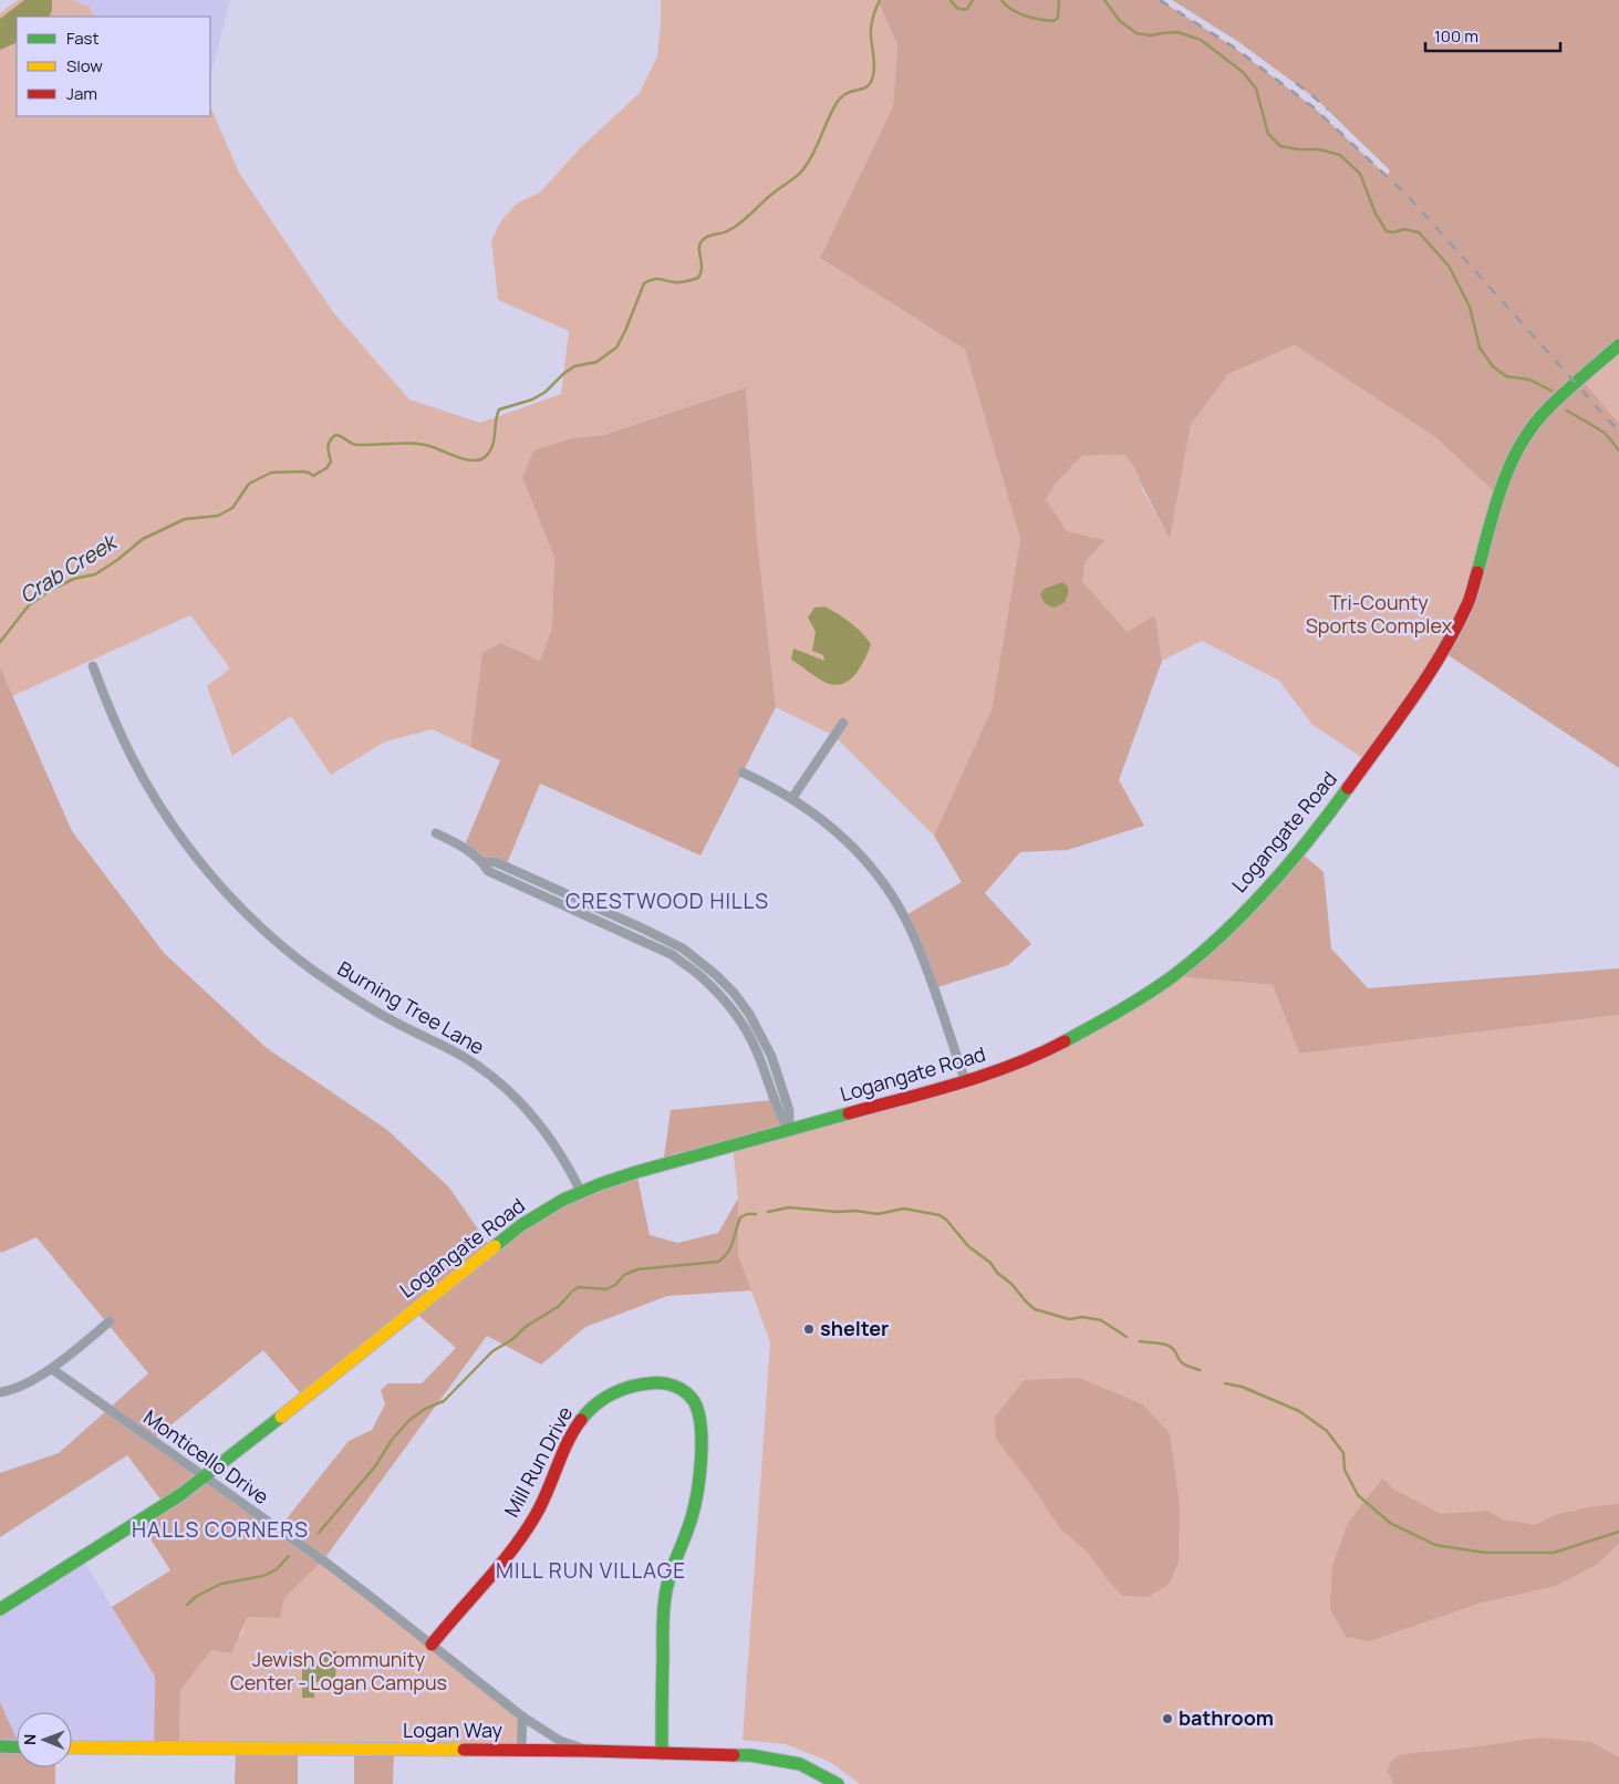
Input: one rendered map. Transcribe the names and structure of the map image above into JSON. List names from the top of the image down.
{
  "streets": {
    "street": [
      "Logangate Road",
      "Burning Tree Lane",
      "Monticello Drive",
      "Mill Run Drive",
      "Logan Way"
    ]
  },
  "crossings": [
    ["Logangate Road", "Burning Tree Lane"],
    ["Logangate Road", "Monticello Drive"],
    ["Monticello Drive", "Mill Run Drive"],
    ["Monticello Drive", "Logan Way"],
    ["Mill Run Drive", "Logan Way"]
  ],
  "districts": ["CRESTWOOD HILLS", "HALLS CORNERS", "MILL RUN VILLAGE"],
  "water": ["Crab Creek"],
  "parks": ["Tri-County Sports Complex", "Jewish Community Center - Logan Campus"],
  "places": ["shelter", "bathroom"],
  "legend": ["Fast", "Slow", "Jam"],
  "scale_bar": "100 m",
  "north": "left"
}
